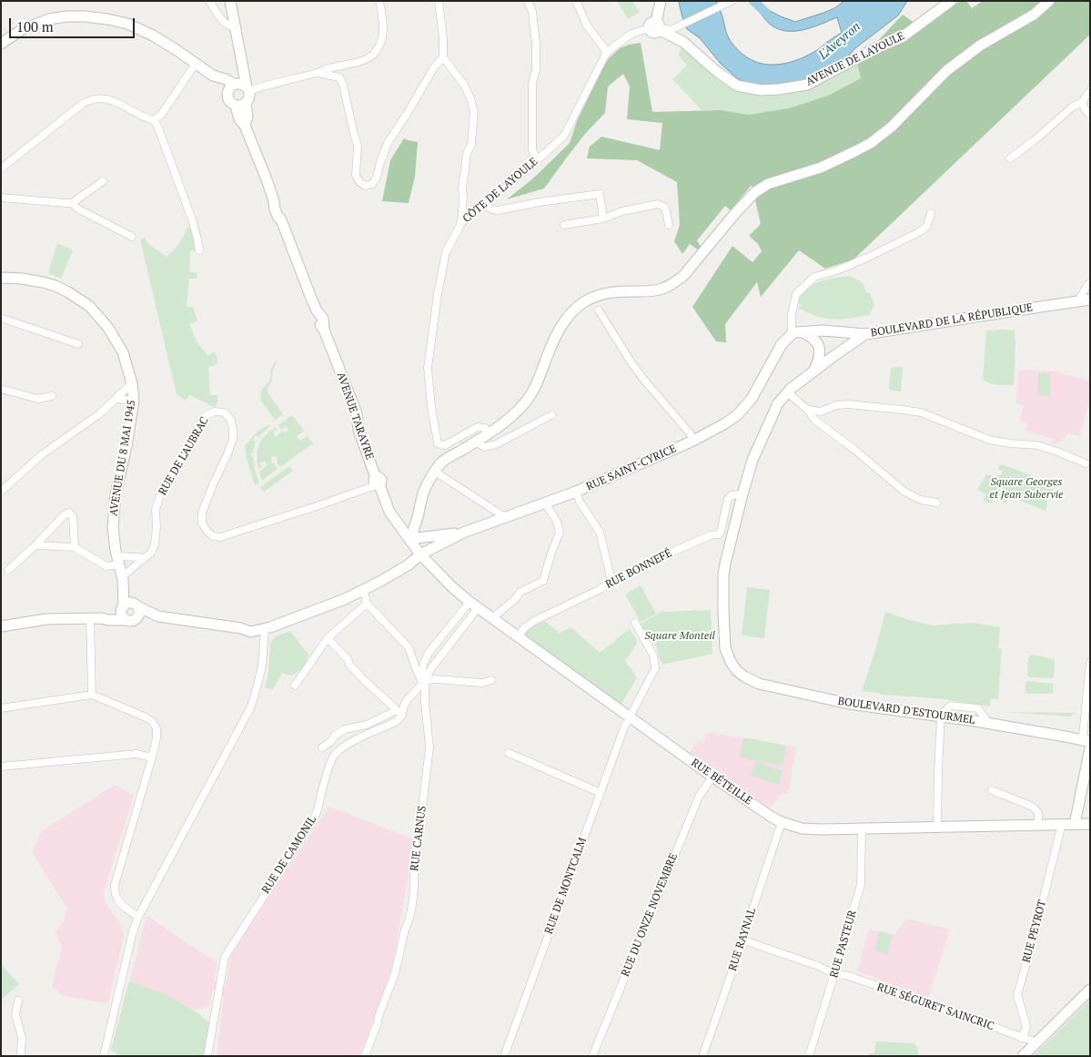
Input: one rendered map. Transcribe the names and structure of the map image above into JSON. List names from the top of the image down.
{
  "streets": {
    "main road": [
      "AVENUE DE LAYOULE",
      "BOULEVARD DE LA RÉPUBLIQUE",
      "AVENUE TARAYRE",
      "AVENUE DU 8 MAI 1945",
      "RUE SAINT-CYRICE",
      "BOULEVARD D'ESTOURMEL",
      "RUE BÉTEILLE"
    ],
    "street": [
      "CÔTE DE LAYOULE",
      "RUE DE L'AUBRAC",
      "RUE BONNEFÉ",
      "RUE CARNUS",
      "RUE DE CAMONIL",
      "RUE DE MONTCALM",
      "RUE DU ONZE NOVEMBRE",
      "RUE PEYROT",
      "RUE RAYNAL",
      "RUE PASTEUR",
      "RUE SÉGURET SAINCRIC"
    ]
  },
  "crossings": [
    ["AVENUE DE LAYOULE", "CÔTE DE LAYOULE"],
    ["BOULEVARD DE LA RÉPUBLIQUE", "RUE BONNEFÉ"],
    ["BOULEVARD DE LA RÉPUBLIQUE", "BOULEVARD D'ESTOURMEL"],
    ["AVENUE TARAYRE", "RUE DE L'AUBRAC"],
    ["AVENUE TARAYRE", "RUE SAINT-CYRICE"],
    ["AVENUE TARAYRE", "RUE BÉTEILLE"],
    ["RUE DE L'AUBRAC", "AVENUE DU 8 MAI 1945"],
    ["RUE BONNEFÉ", "RUE BÉTEILLE"],
    ["RUE BÉTEILLE", "RUE DE CAMONIL"],
    ["RUE BÉTEILLE", "RUE DE MONTCALM"],
    ["RUE BÉTEILLE", "RUE DU ONZE NOVEMBRE"],
    ["RUE BÉTEILLE", "RUE PEYROT"],
    ["RUE BÉTEILLE", "RUE RAYNAL"],
    ["RUE BÉTEILLE", "RUE PASTEUR"],
    ["RUE CARNUS", "RUE DE CAMONIL"],
    ["RUE PEYROT", "RUE SÉGURET SAINCRIC"],
    ["RUE RAYNAL", "RUE SÉGURET SAINCRIC"],
    ["RUE PASTEUR", "RUE SÉGURET SAINCRIC"]
  ],
  "water": ["L'Aveyron"],
  "parks": ["Square Georges et Jean Subervie", "Square Monteil"],
  "scale_bar": "100 m"
}
